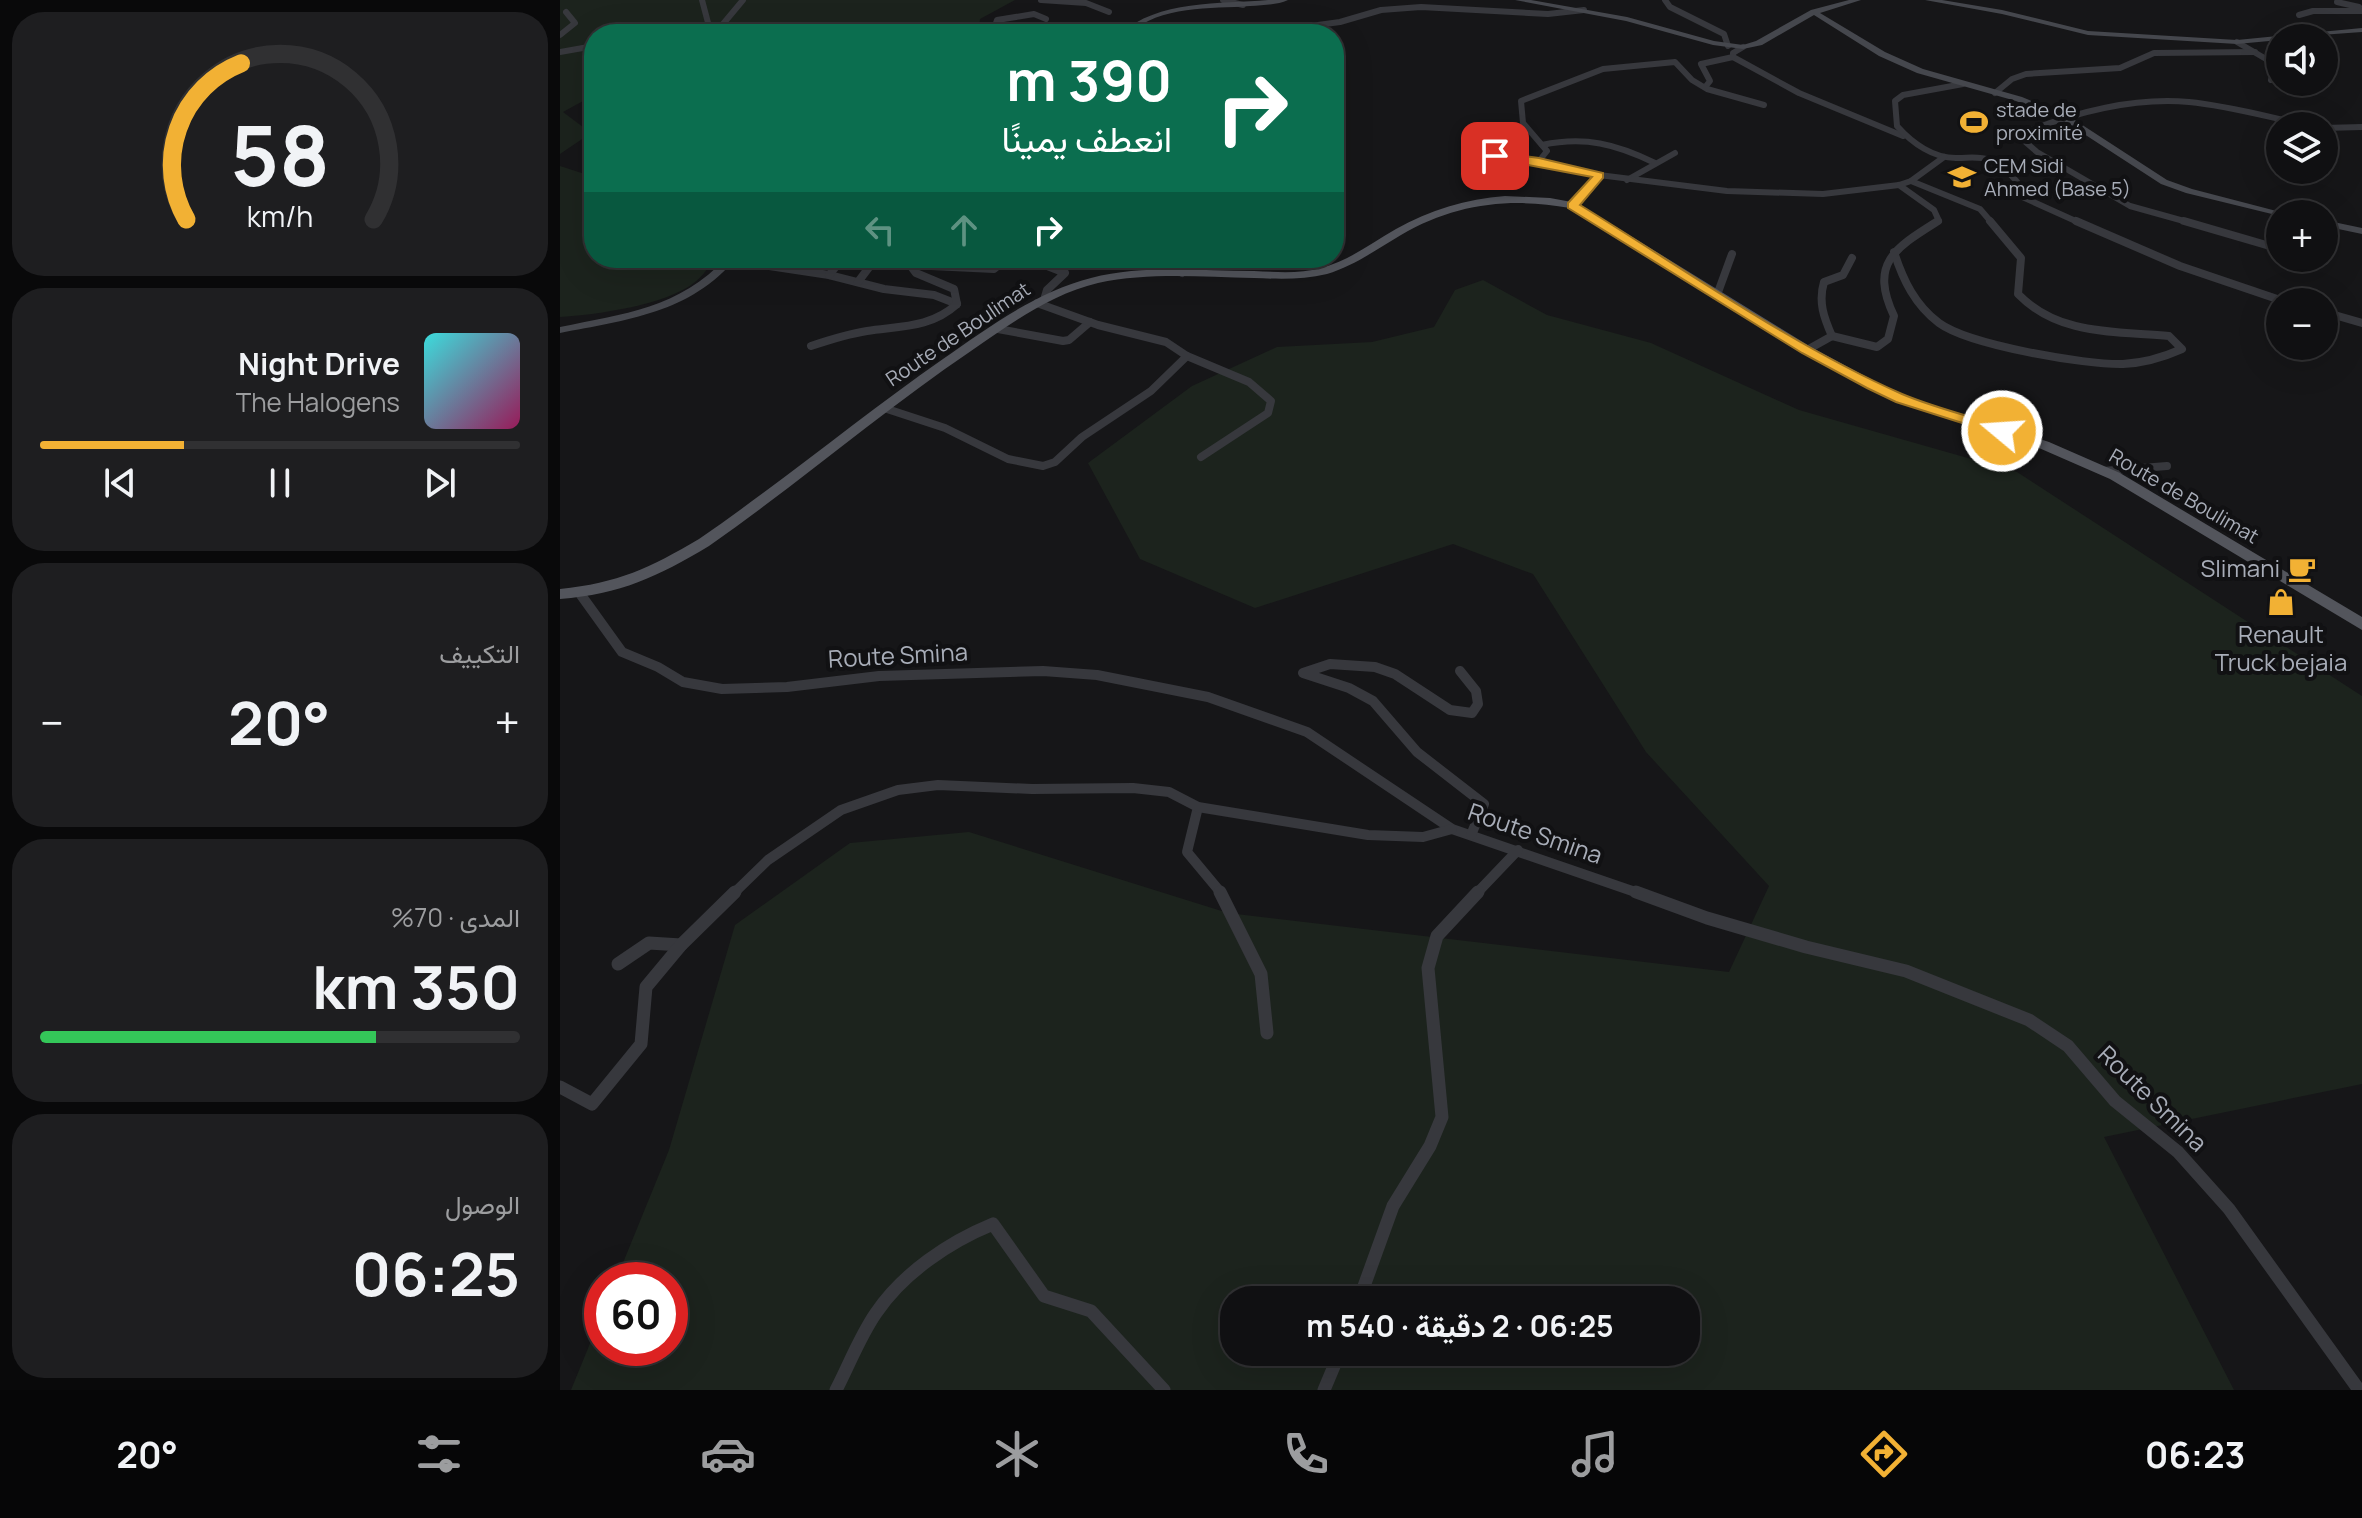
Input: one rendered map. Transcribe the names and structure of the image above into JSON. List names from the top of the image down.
{
  "streets": {
    "main road": ["Route de Boulimat"],
    "street": ["Route Smina"]
  },
  "crossings": [
    ["Route de Boulimat", "Route Smina"]
  ],
  "places": {
    "sports": ["stade de proximité"],
    "school or university": ["CEM Sidi Ahmed (Base 5)"],
    "cafe": ["Slimani"],
    "shop": ["Renault Truck bejaia"]
  },
  "page": {
    "map_buttons": ["+", "−"],
    "turn": ["390 m", "انعطف يمينًا"],
    "song": ["Night Drive", "The Halogens"],
    "tile": [
      "التكييف",
      ["المدى · 70%", "350 km"],
      ["الوصول", "06:25"]
    ],
    "heat": ["−", "20°", "+"],
    "limit": "60",
    "trip": "06:25 · 2 دقيقة · 540 m",
    "tabs": ["06:23", "20°"],
    "gauge": ["58", "km/h"]
  }
}
